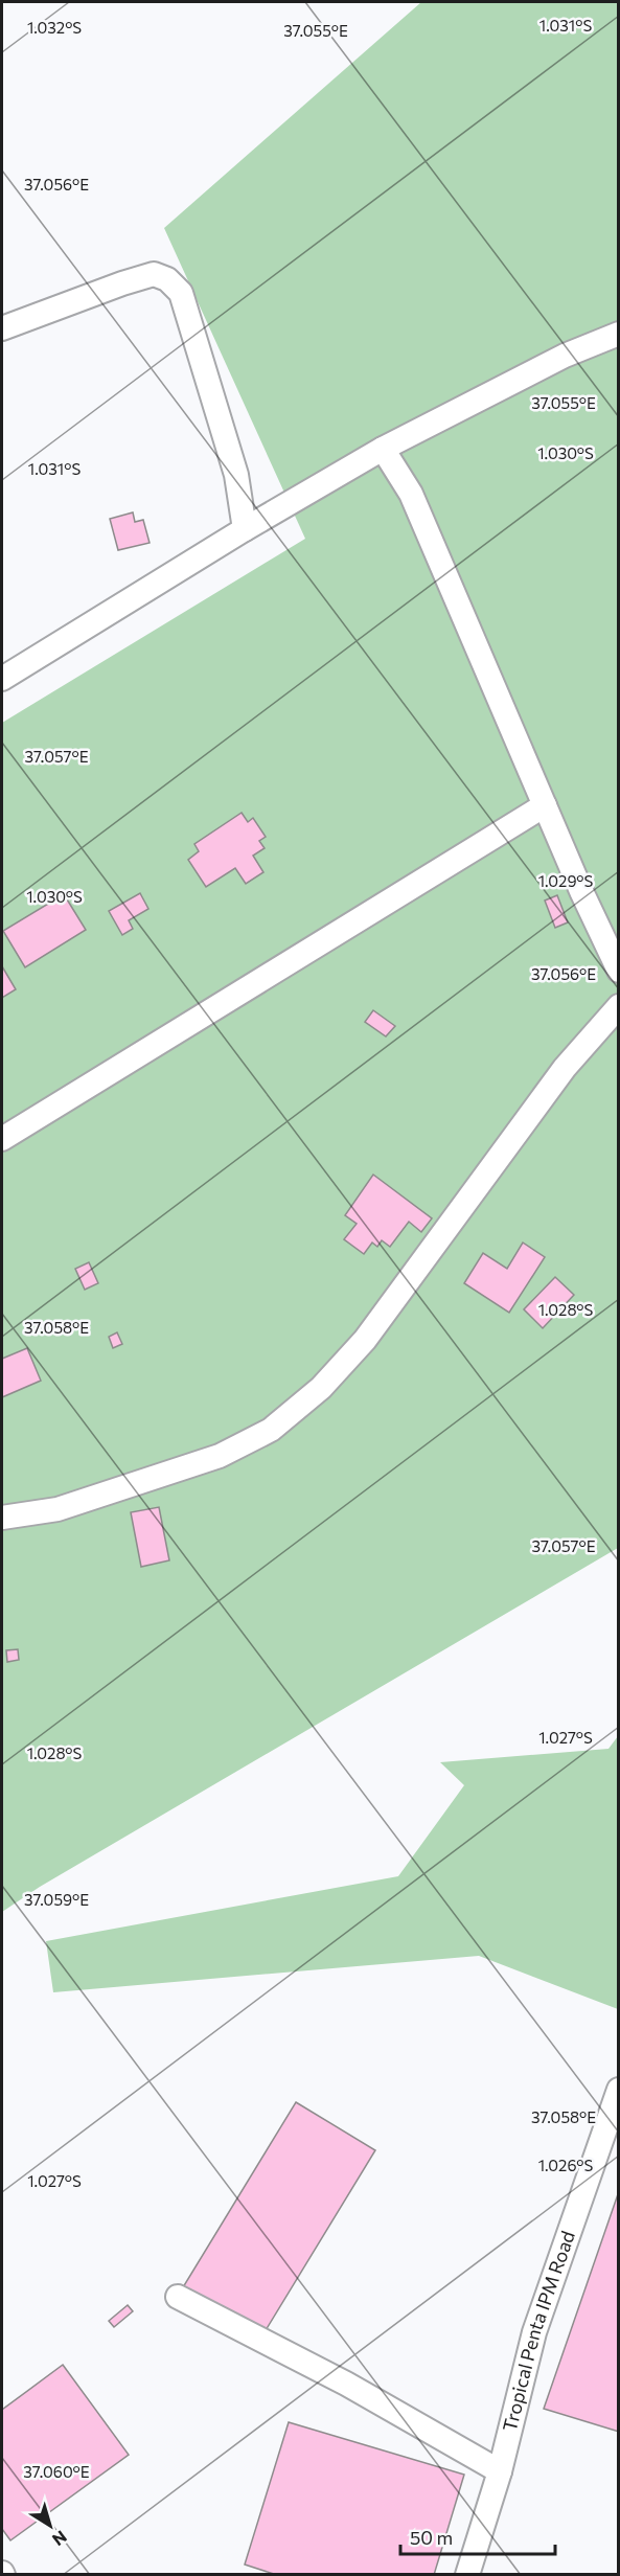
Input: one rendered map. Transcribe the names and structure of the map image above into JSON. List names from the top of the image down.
{
  "streets": {
    "street": ["Tropical Penta IPM Road"]
  },
  "scale_bar": "50 m",
  "north": "bottom right",
  "coordinates": [
    "1.031°S",
    "1.032°S",
    "37.055°E",
    "37.056°E",
    "1.030°S",
    "37.057°E",
    "1.029°S",
    "1.028°S",
    "37.058°E",
    "1.027°S",
    "37.059°E",
    "1.026°S",
    "37.060°E"
  ]
}
